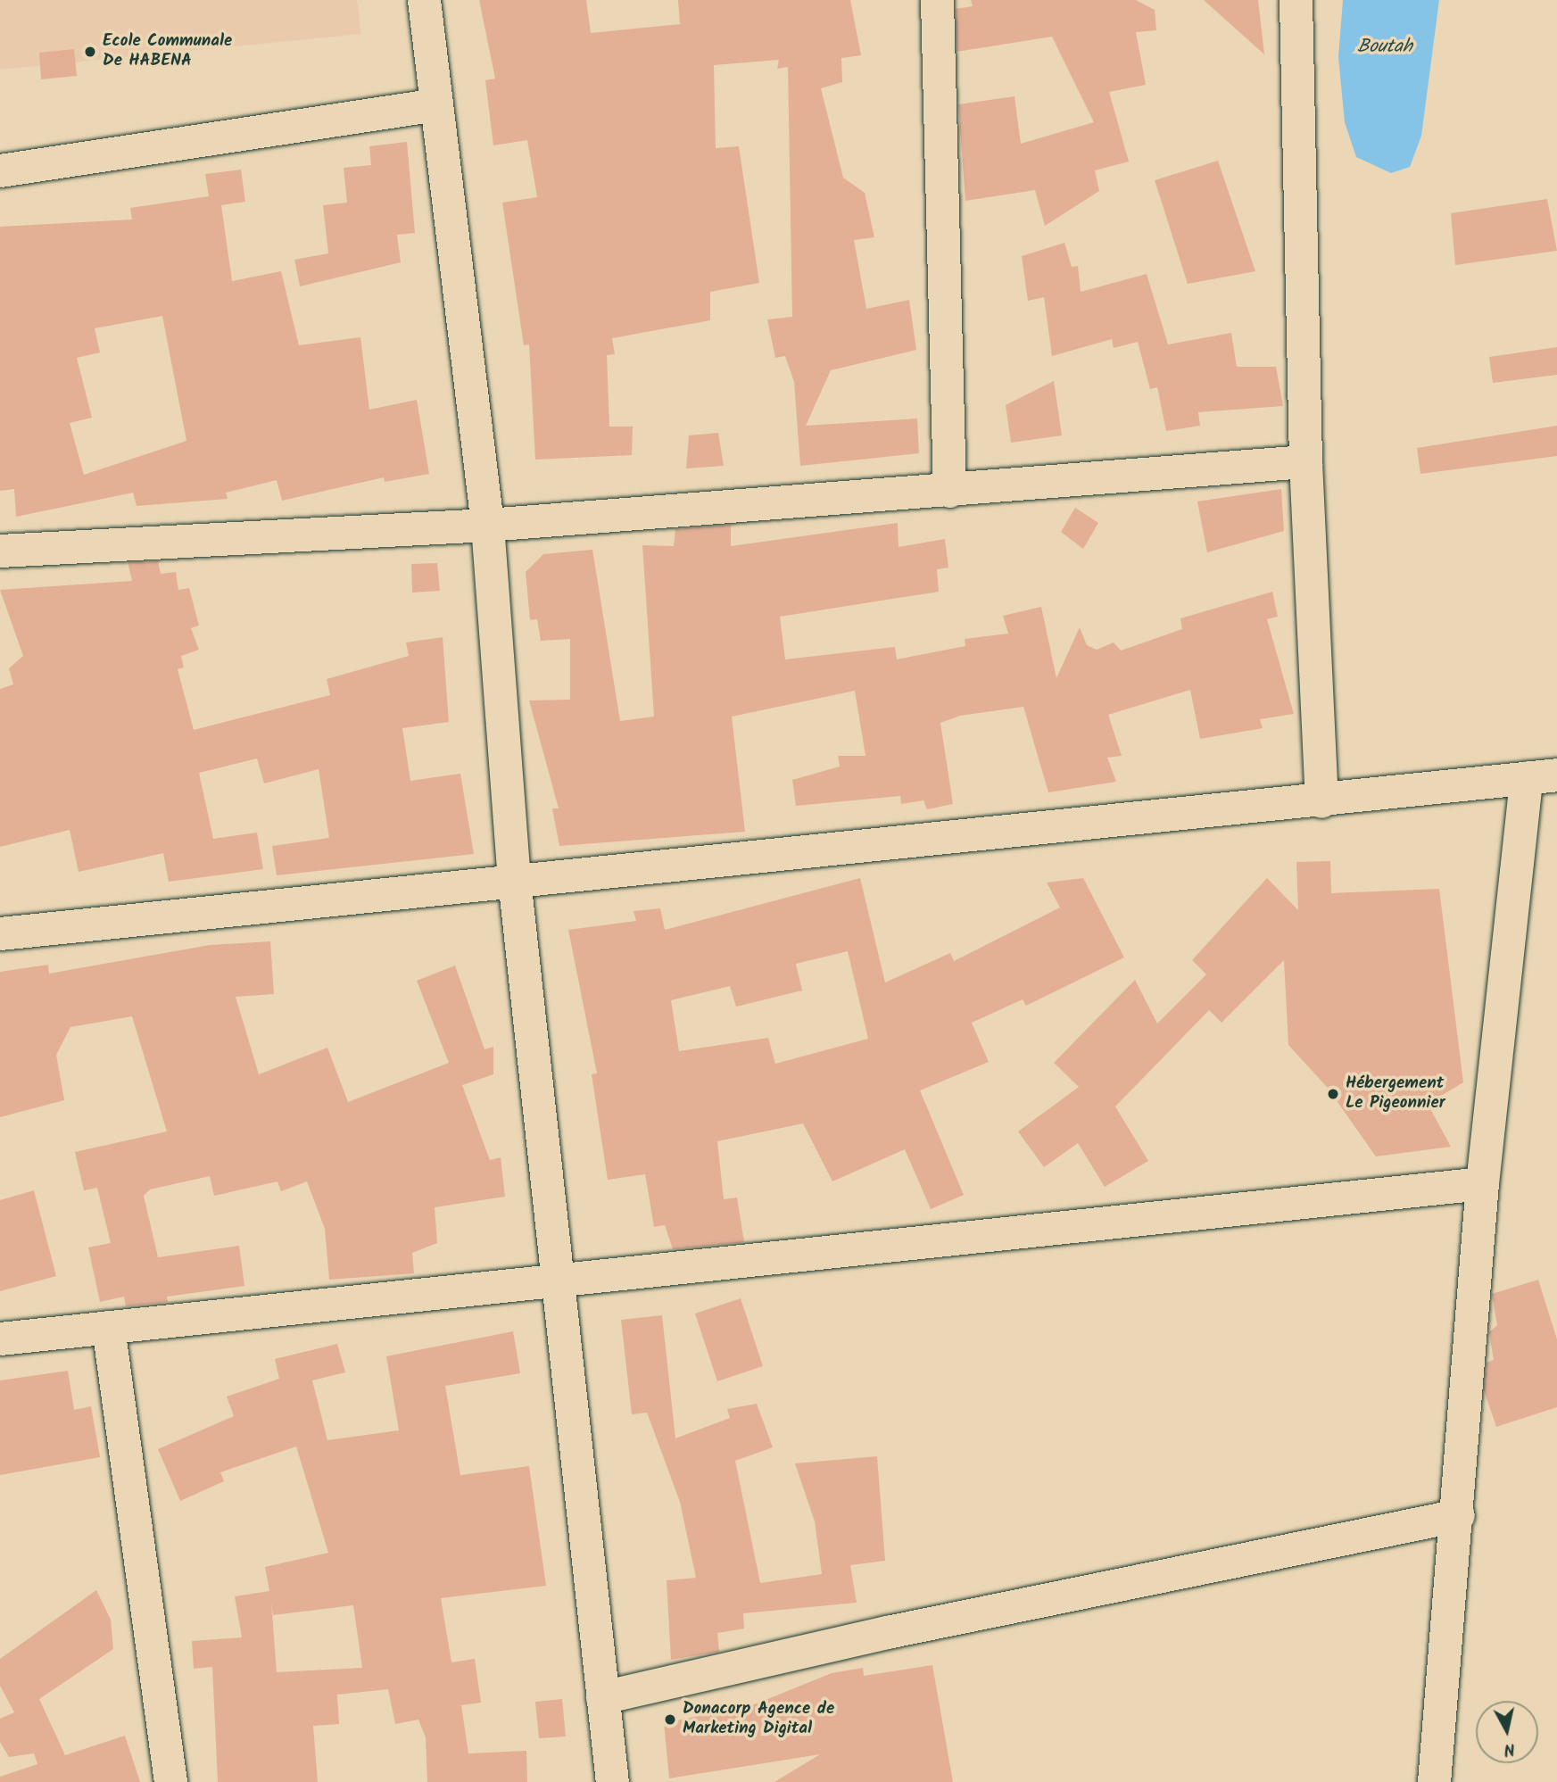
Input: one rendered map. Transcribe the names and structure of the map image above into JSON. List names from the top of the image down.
{
  "water": ["Boutah"],
  "places": ["Ecole Communale De HABENA", "Hébergement Le Pigeonnier", "Donacorp Agence de Marketing Digital"],
  "north": "bottom"
}
